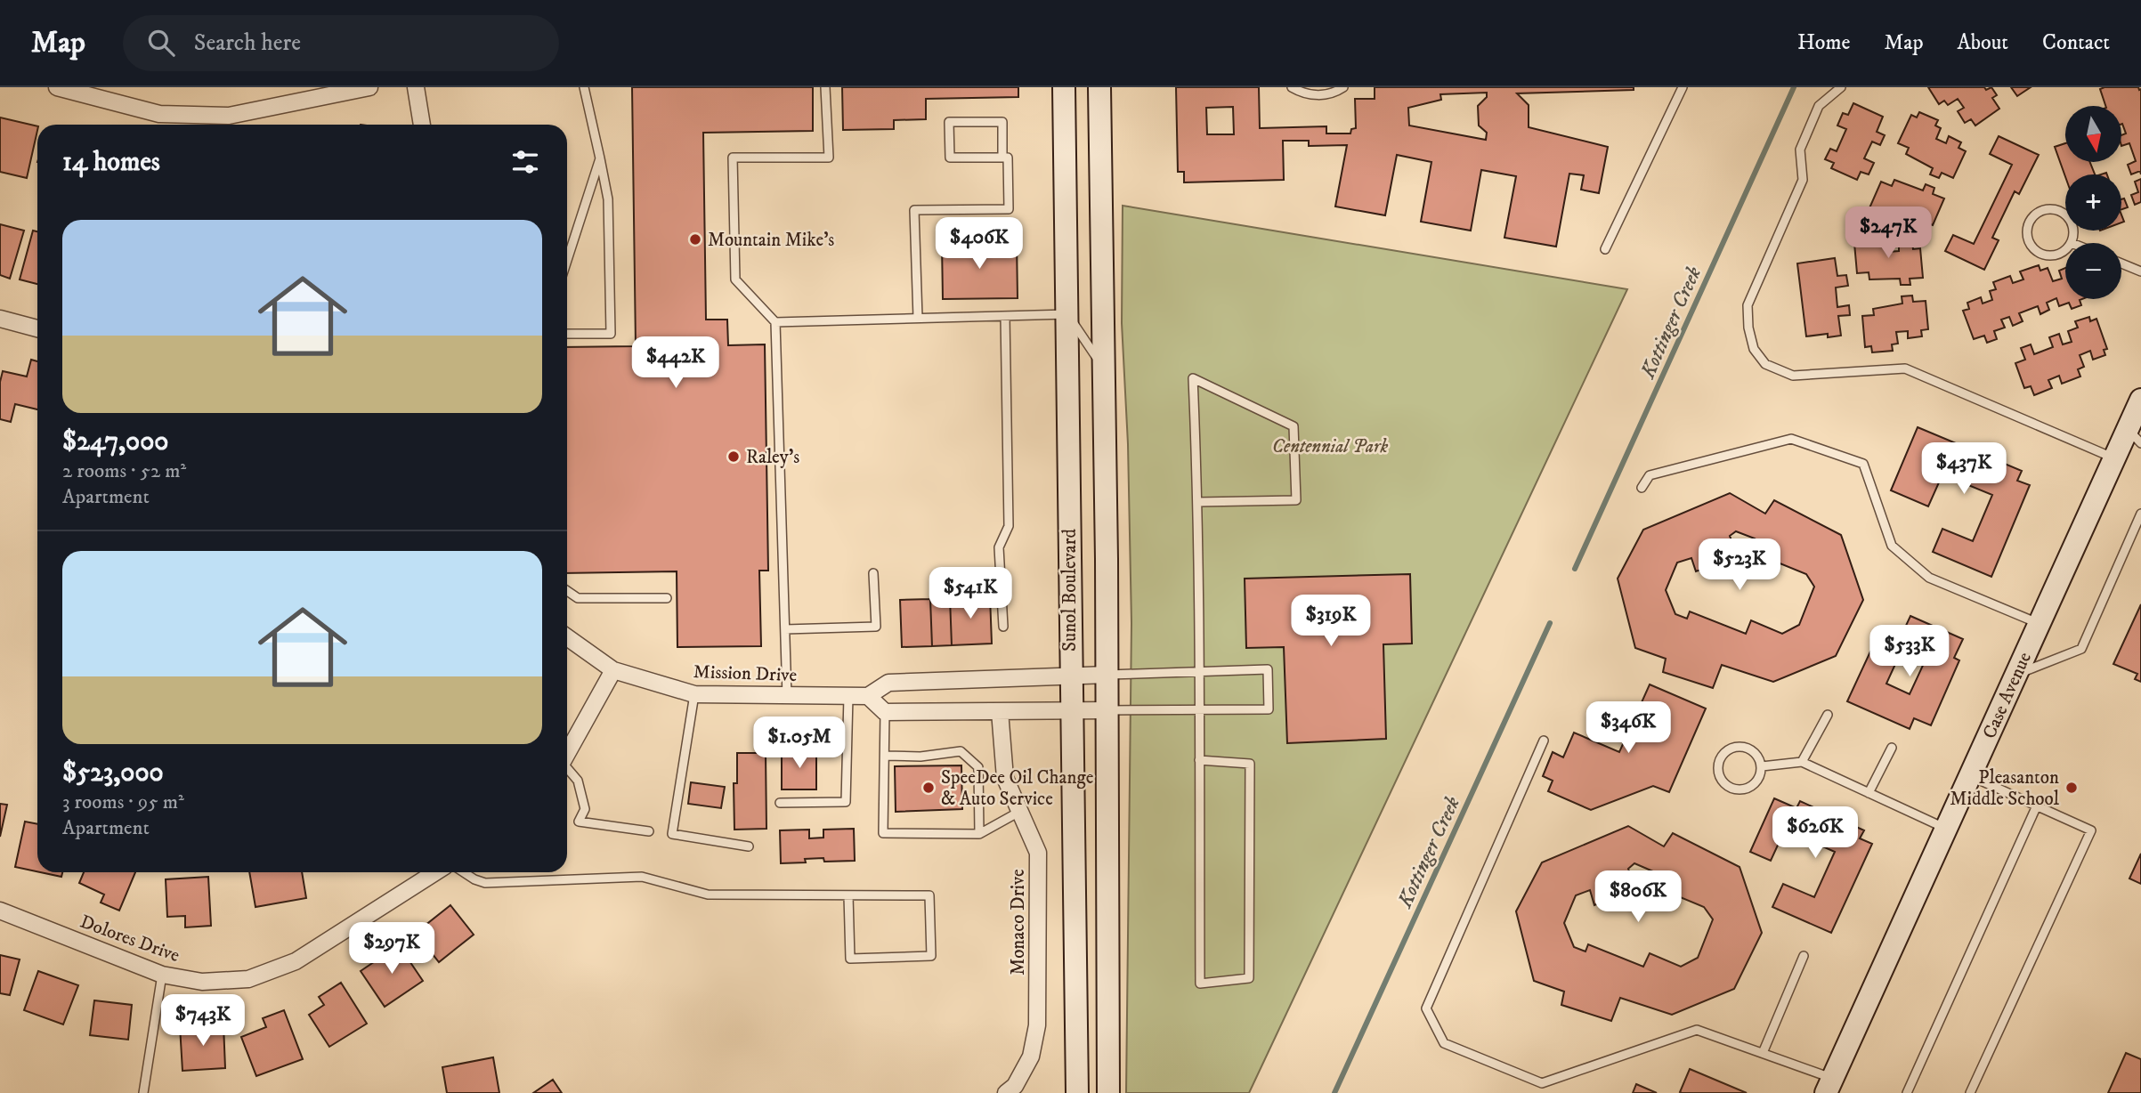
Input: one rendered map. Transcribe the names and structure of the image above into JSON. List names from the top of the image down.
{
  "streets": {
    "main road": ["Sunol Boulevard", "Case Avenue"],
    "street": ["Mission Drive", "Monaco Drive", "Dolores Drive"]
  },
  "crossings": [
    ["Sunol Boulevard", "Mission Drive"]
  ],
  "water": ["Kottinger Creek"],
  "parks": ["Centennial Park"],
  "places": [
    "Mountain Mike's",
    "Raley's",
    "SpeeDee Oil Change & Auto Service",
    "Pleasanton Middle School"
  ],
  "north": "bottom",
  "page": {
    "header": "Map",
    "search": "Search here",
    "nav": [
      "Home",
      "Map",
      "About",
      "Contact"
    ],
    "map_buttons": ["+", "−"],
    "heading": "14 homes",
    "list": [
      {
        "name": "$247,000",
        "note": "2 rooms · 52 m² · Apartment"
      },
      {
        "name": "$523,000",
        "note": "3 rooms · 95 m² · Apartment"
      }
    ],
    "price": [
      "$247K",
      "$406K",
      "$442K",
      "$437K",
      "$523K",
      "$541K",
      "$319K",
      "$533K",
      "$346K",
      "$1.05M",
      "$626K",
      "$806K",
      "$297K",
      "$743K"
    ]
  }
}
